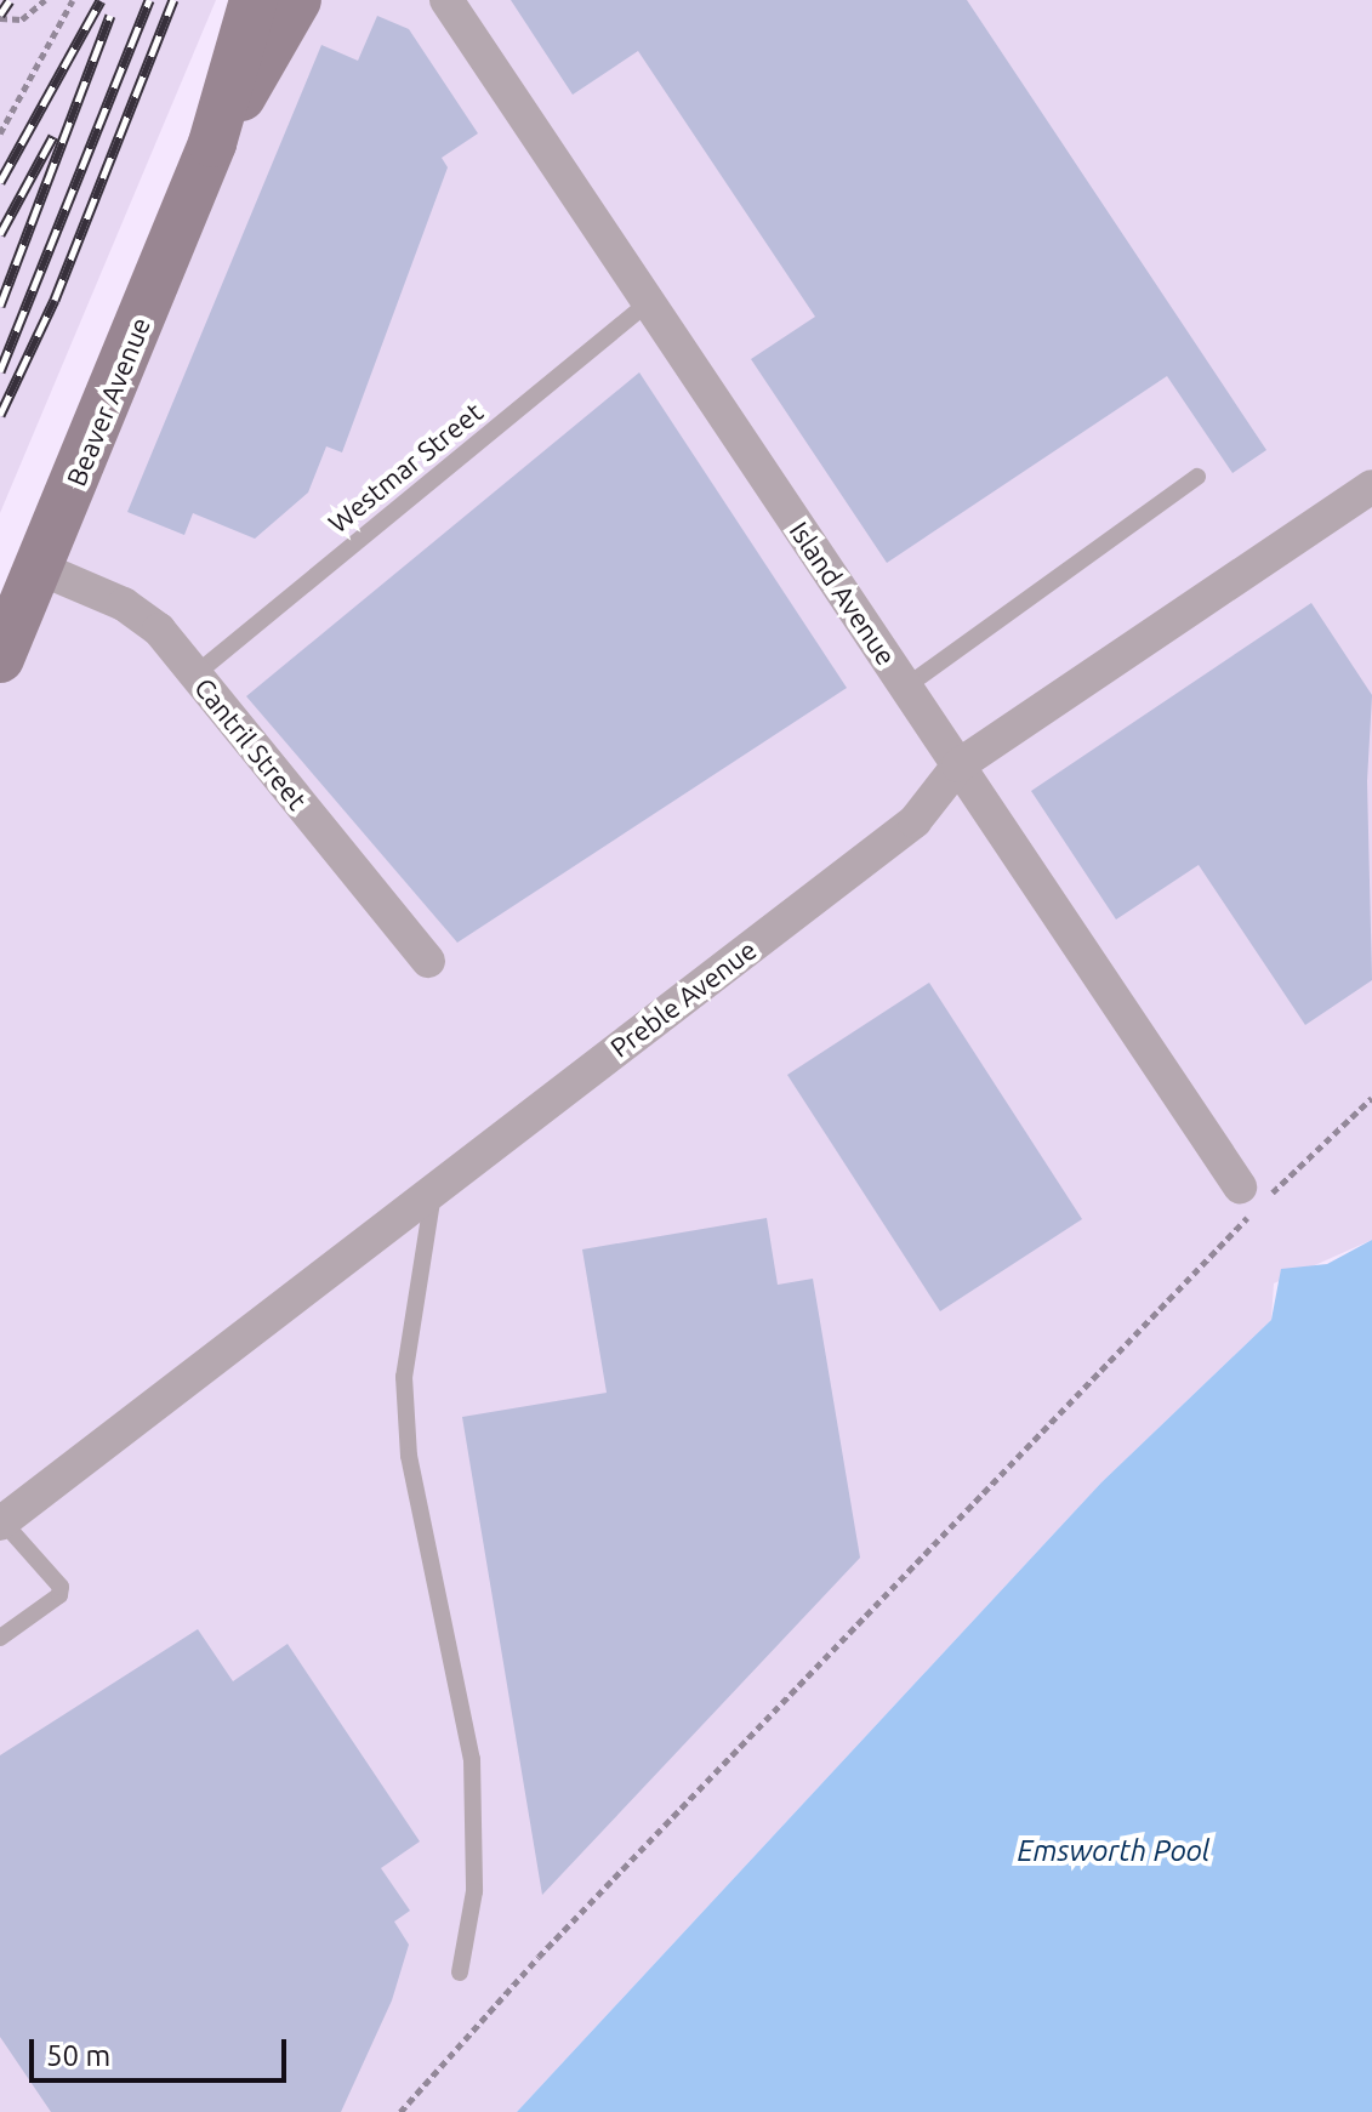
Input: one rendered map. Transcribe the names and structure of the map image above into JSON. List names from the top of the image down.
{
  "streets": {
    "street": [
      "Beaver Avenue",
      "Island Avenue",
      "Cantril Street",
      "Preble Avenue"
    ],
    "lane": ["Westmar Street"]
  },
  "crossings": [
    ["Beaver Avenue", "Cantril Street"],
    ["Westmar Street", "Island Avenue"],
    ["Westmar Street", "Cantril Street"],
    ["Island Avenue", "Preble Avenue"]
  ],
  "water": ["Emsworth Pool"],
  "scale_bar": "50 m"
}
